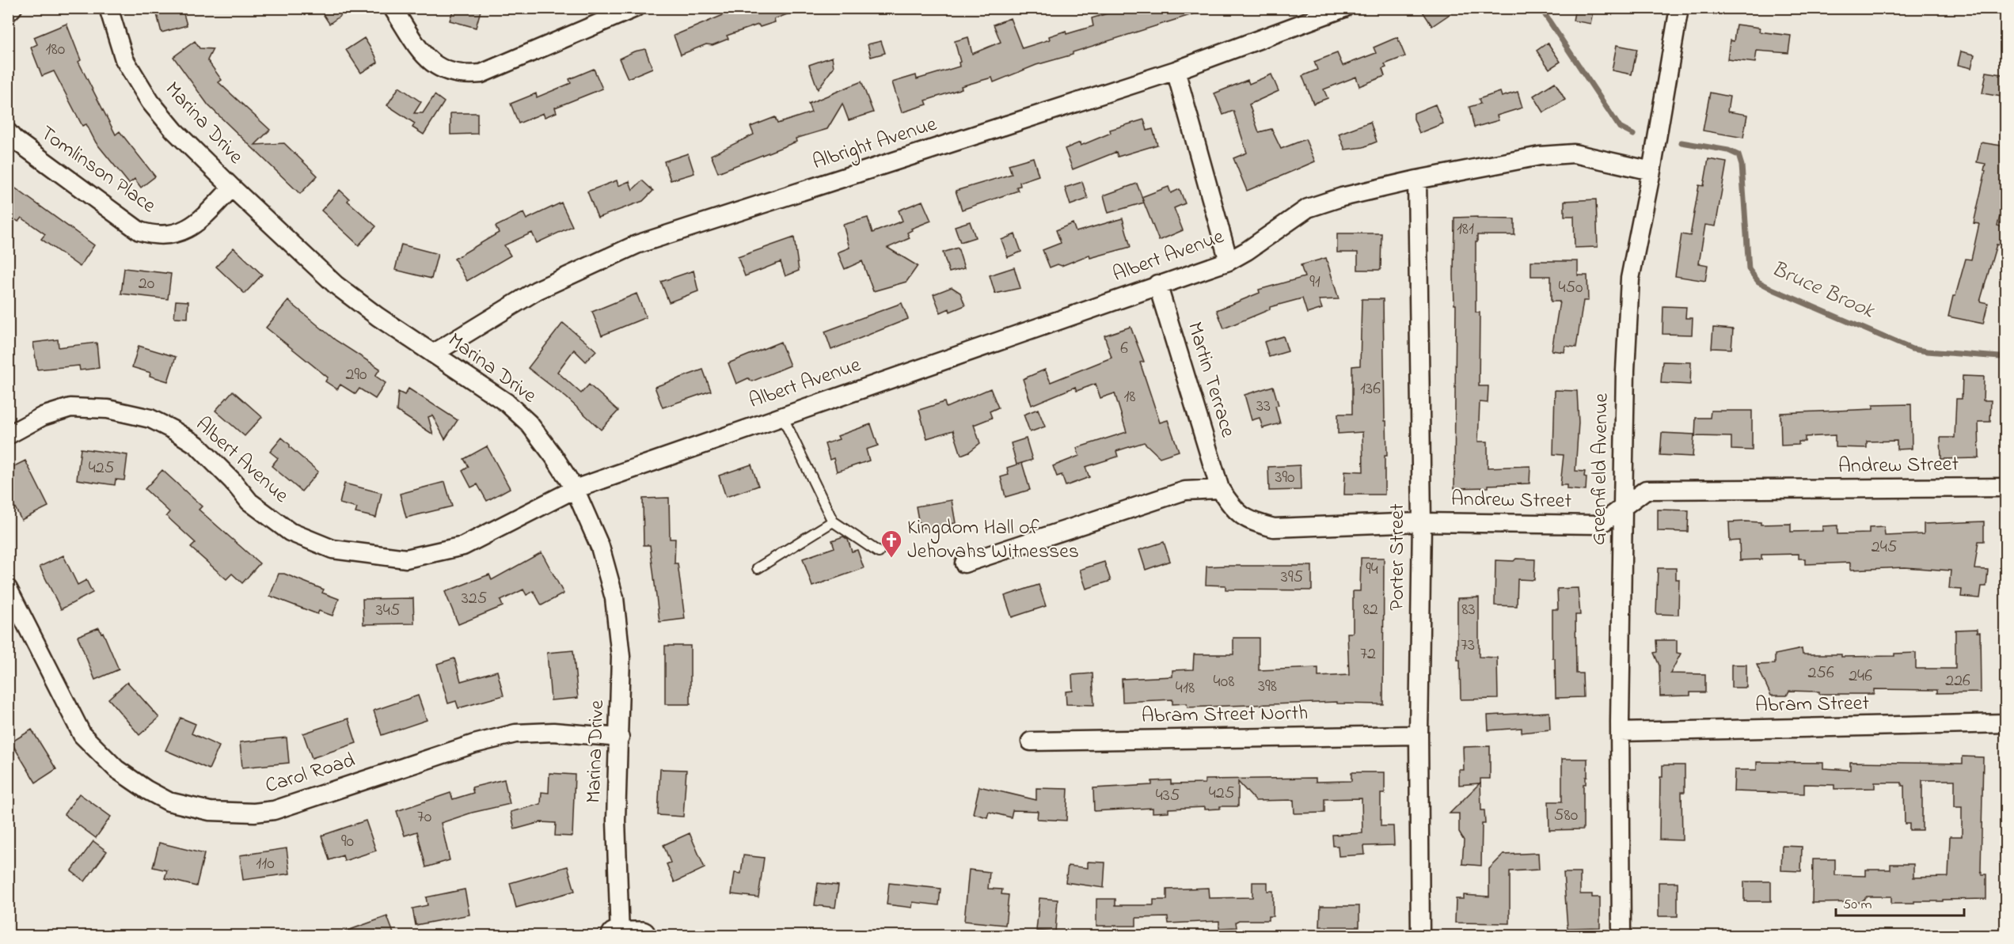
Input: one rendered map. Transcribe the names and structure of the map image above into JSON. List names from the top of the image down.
{
  "streets": {
    "street": [
      "Marina Drive",
      "Albright Avenue",
      "Tomlinson Place",
      "Albert Avenue",
      "Martin Terrace",
      "Andrew Street",
      "Greenfield Avenue",
      "Porter Street",
      "Abram Street",
      "Abram Street North",
      "Carol Road"
    ]
  },
  "crossings": [
    ["Marina Drive", "Albright Avenue"],
    ["Marina Drive", "Tomlinson Place"],
    ["Marina Drive", "Albert Avenue"],
    ["Marina Drive", "Carol Road"],
    ["Albert Avenue", "Martin Terrace"],
    ["Albert Avenue", "Greenfield Avenue"],
    ["Albert Avenue", "Porter Street"],
    ["Martin Terrace", "Andrew Street"],
    ["Andrew Street", "Greenfield Avenue"],
    ["Andrew Street", "Porter Street"],
    ["Greenfield Avenue", "Abram Street"],
    ["Porter Street", "Abram Street North"]
  ],
  "water": ["Bruce Brook"],
  "places": {
    "church": ["Kingdom Hall of Jehovahs Witnesses"]
  },
  "house_numbers": [
    "180",
    "181",
    "91",
    "20",
    "450",
    "6",
    "290",
    "136",
    "18",
    "33",
    "425",
    "390",
    "245",
    "94",
    "395",
    "325",
    "82",
    "83",
    "345",
    "73",
    "72",
    "256",
    "246",
    "226",
    "408",
    "398",
    "418",
    "425",
    "435",
    "580",
    "70",
    "90",
    "110"
  ],
  "scale_bar": "50 m"
}
